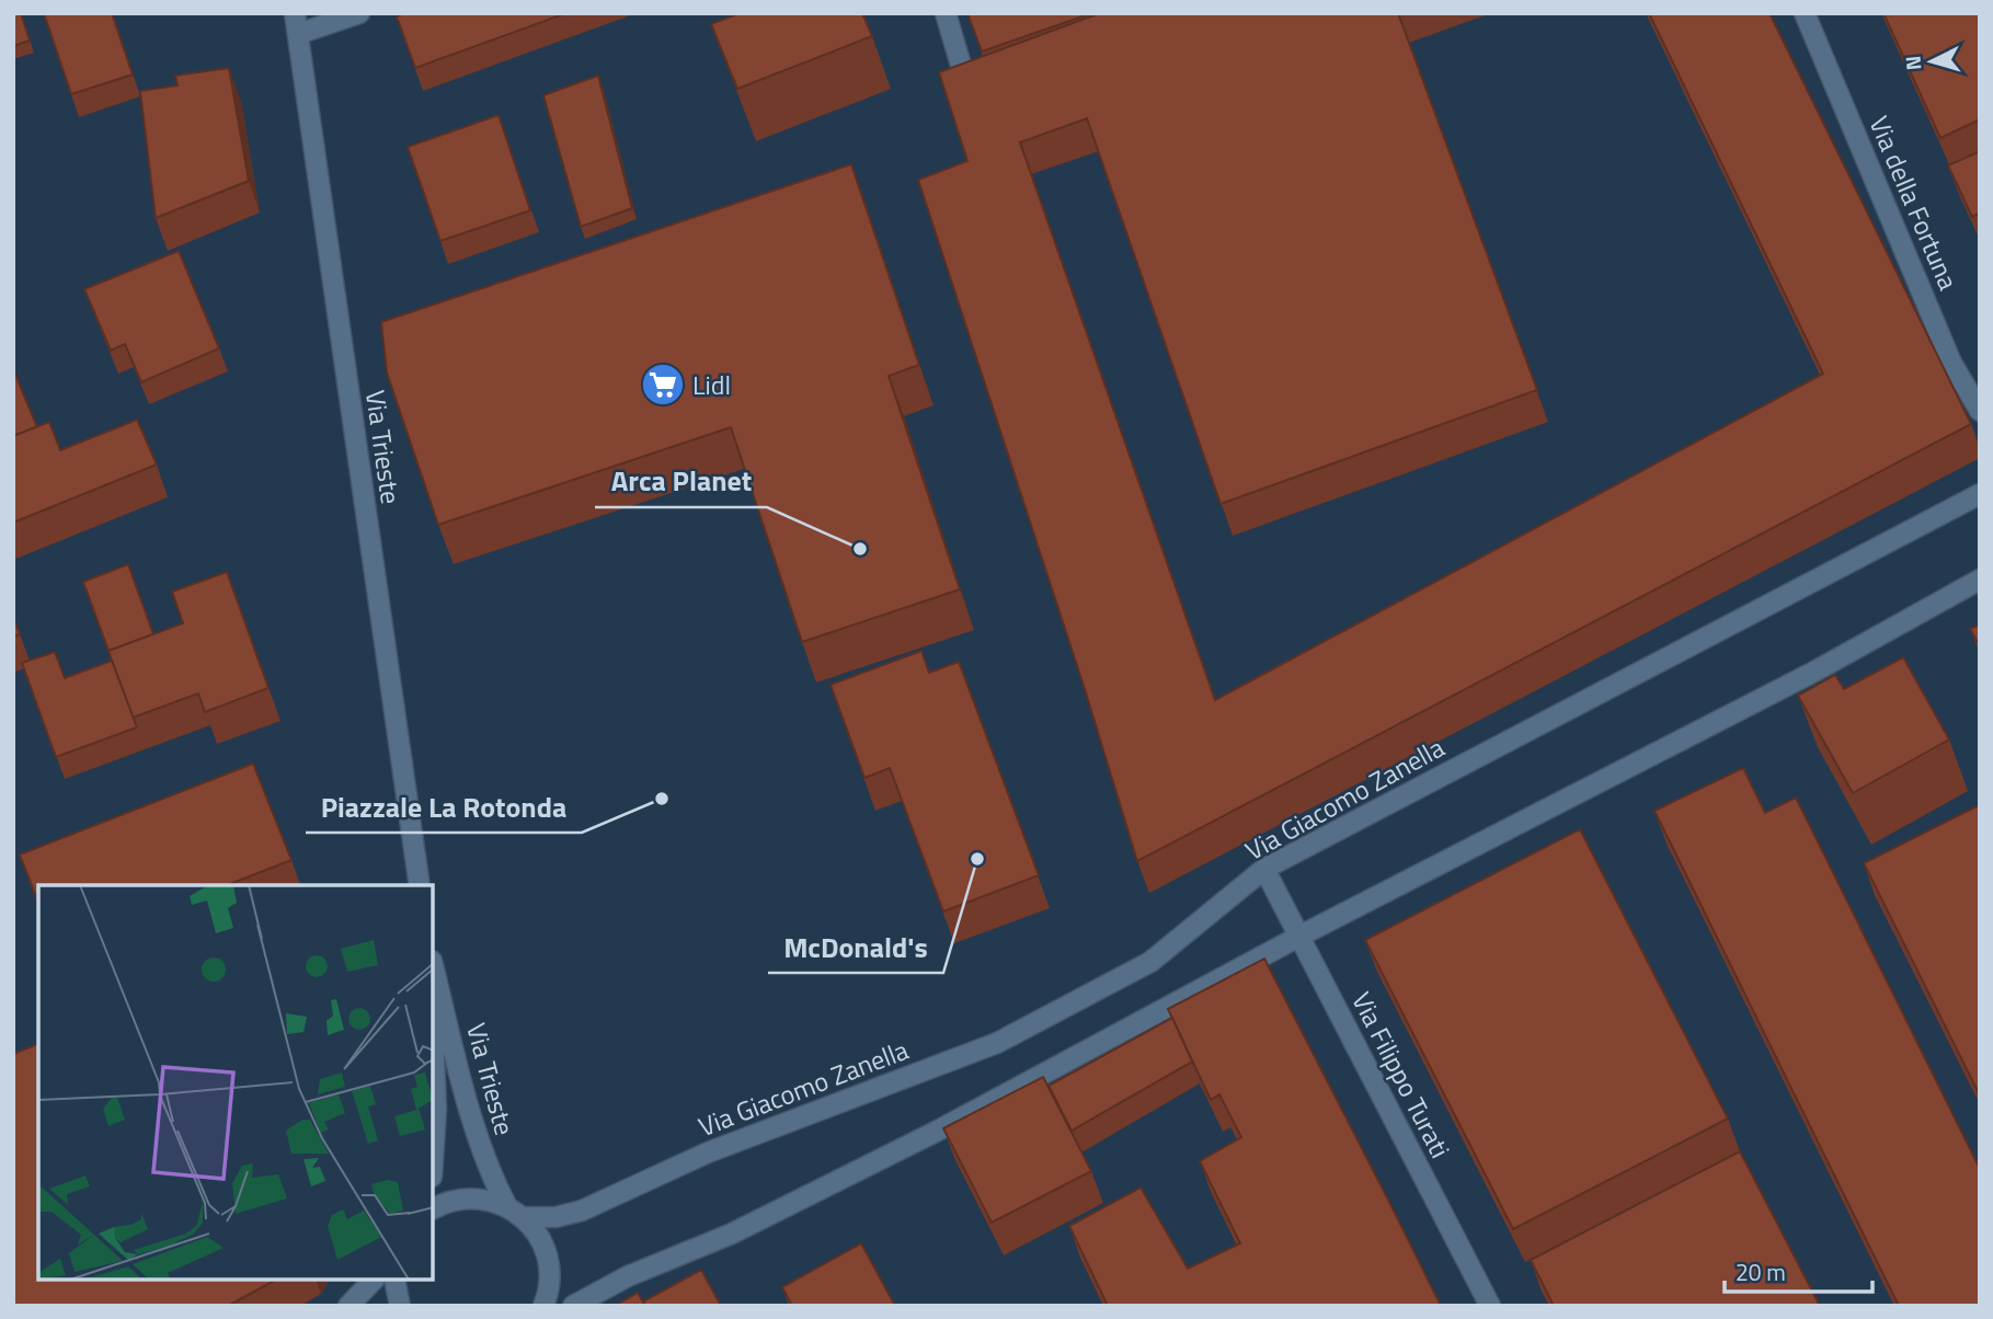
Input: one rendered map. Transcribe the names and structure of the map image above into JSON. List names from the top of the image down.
{
  "streets": {
    "street": [
      "Via della Fortuna",
      "Via Trieste",
      "Via Giacomo Zanella",
      "Via Filippo Turati"
    ]
  },
  "crossings": [
    ["Via Trieste", "Via Giacomo Zanella"],
    ["Via Giacomo Zanella", "Via Filippo Turati"]
  ],
  "places": {
    "supermarket": ["Lidl"],
    "other": ["Arca Planet", "Piazzale La Rotonda", "McDonald's"]
  },
  "scale_bar": "20 m",
  "north": "left"
}
